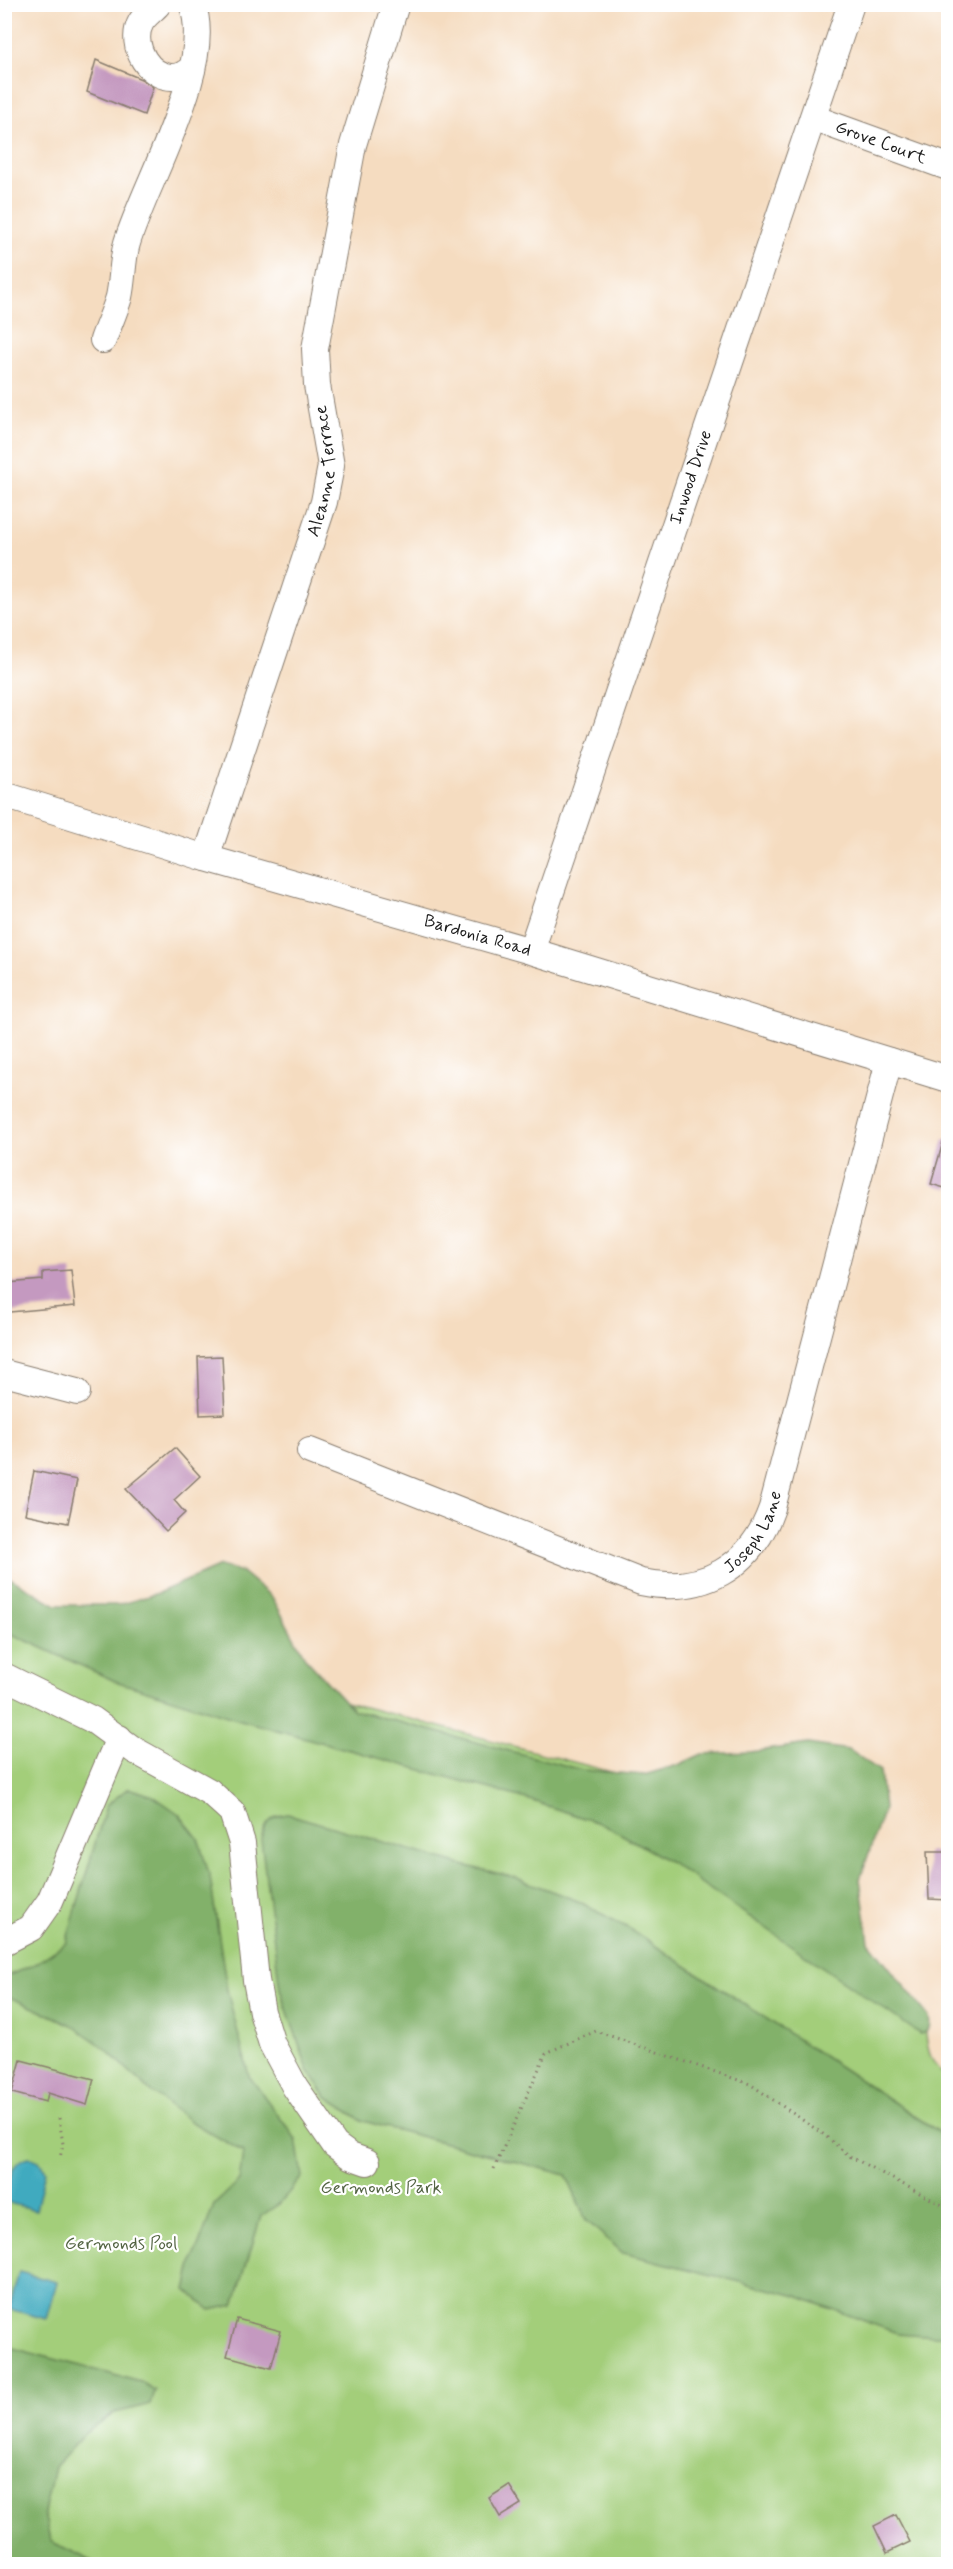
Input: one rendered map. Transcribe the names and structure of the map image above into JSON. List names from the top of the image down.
{
  "streets": {
    "street": [
      "Grove Court",
      "Aleanne Terrace",
      "Inwood Drive",
      "Bardonia Road",
      "Joseph Lane"
    ]
  },
  "crossings": [
    ["Grove Court", "Inwood Drive"],
    ["Aleanne Terrace", "Bardonia Road"],
    ["Inwood Drive", "Bardonia Road"],
    ["Bardonia Road", "Joseph Lane"]
  ],
  "parks": ["Germonds Park", "Germonds Pool"]
}
